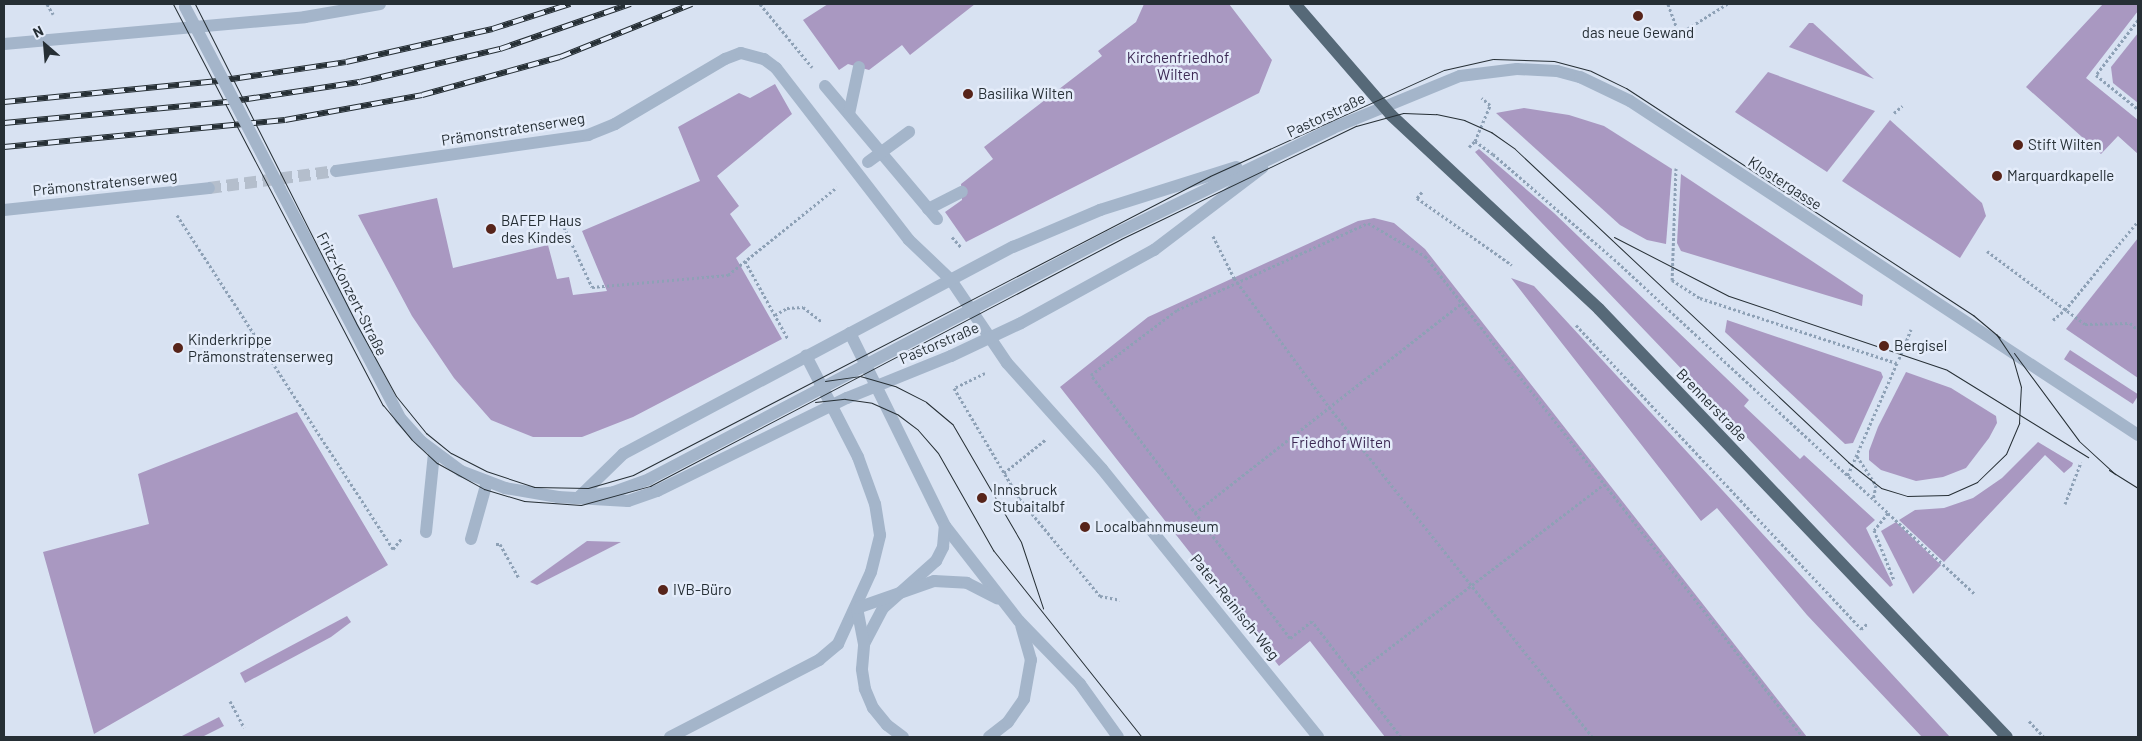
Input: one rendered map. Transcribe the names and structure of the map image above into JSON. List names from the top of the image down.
{
  "streets": {
    "main road": ["Brennerstraße"],
    "street": [
      "Pastorstraße",
      "Prämonstratenserweg",
      "Klostergasse",
      "Fritz-Konzert-Straße",
      "Pater-Reinisch-Weg"
    ]
  },
  "crossings": [
    ["Pastorstraße", "Klostergasse"],
    ["Pastorstraße", "Fritz-Konzert-Straße"],
    ["Pastorstraße", "Brennerstraße"],
    ["Pastorstraße", "Pater-Reinisch-Weg"],
    ["Prämonstratenserweg", "Pater-Reinisch-Weg"],
    ["Klostergasse", "Brennerstraße"]
  ],
  "parks": ["Kirchenfriedhof Wilten", "Friedhof Wilten"],
  "places": [
    "das neue Gewand",
    "Basilika Wilten",
    "Stift Wilten",
    "Marquardkapelle",
    "BAFEP Haus des Kindes",
    "Bergisel",
    "Kinderkrippe Prämonstratenserweg",
    "Innsbruck Stubaitalbf",
    "Localbahnmuseum",
    "IVB-Büro"
  ],
  "north": "top left"
}
